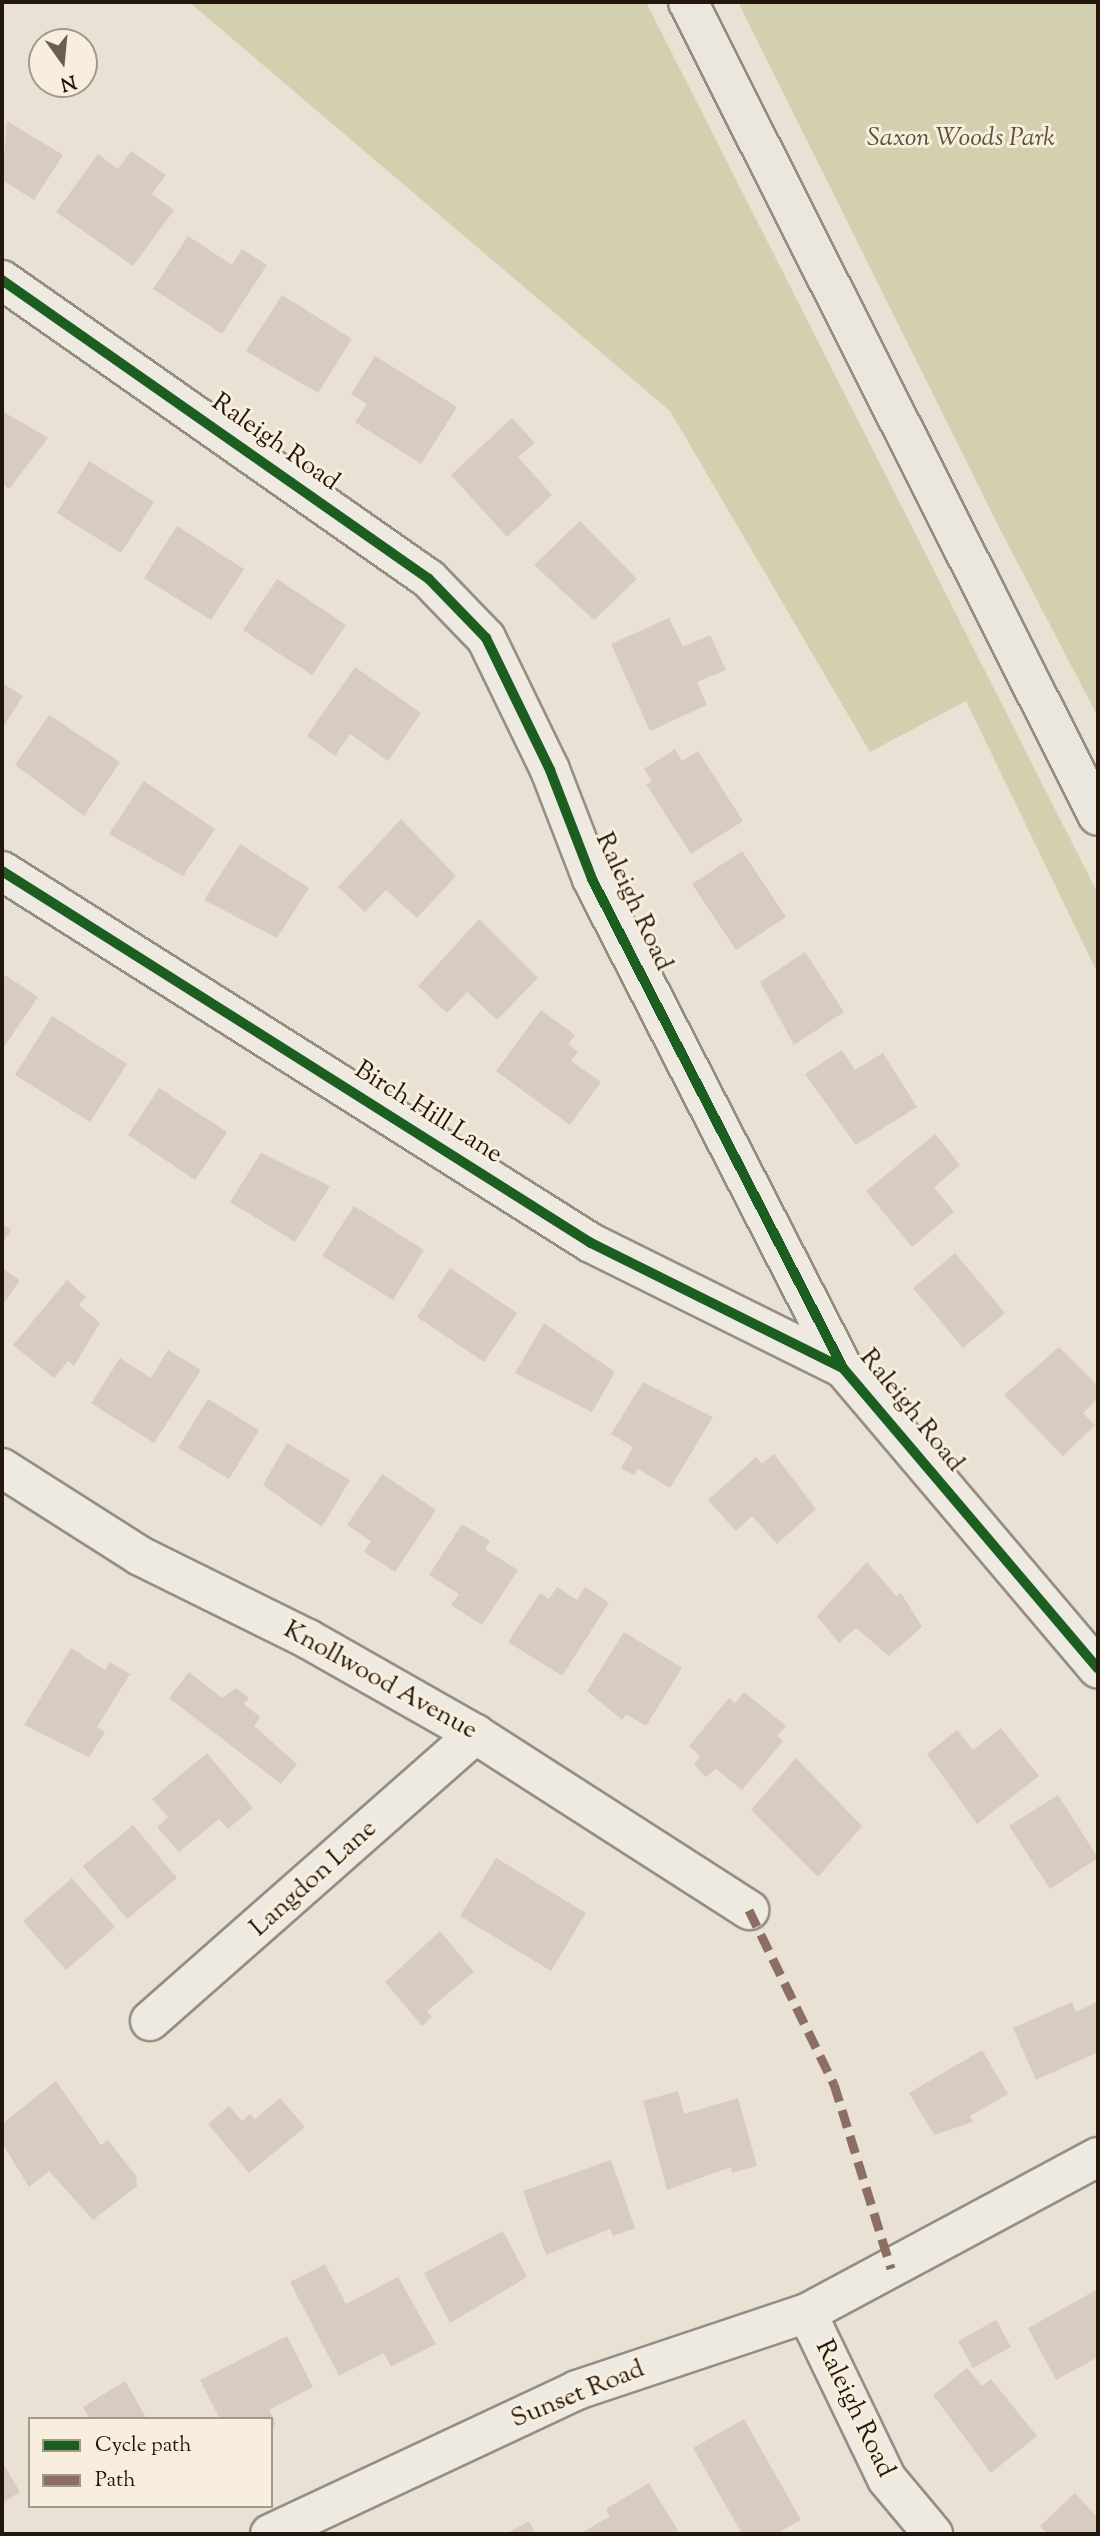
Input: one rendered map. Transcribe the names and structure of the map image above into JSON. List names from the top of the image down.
{
  "streets": {
    "street": [
      "Raleigh Road",
      "Birch Hill Lane",
      "Knollwood Avenue",
      "Langdon Lane",
      "Sunset Road"
    ]
  },
  "crossings": [
    ["Raleigh Road", "Birch Hill Lane"],
    ["Raleigh Road", "Sunset Road"],
    ["Knollwood Avenue", "Langdon Lane"]
  ],
  "parks": ["Saxon Woods Park"],
  "legend": ["Cycle path", "Path"],
  "north": "bottom"
}
